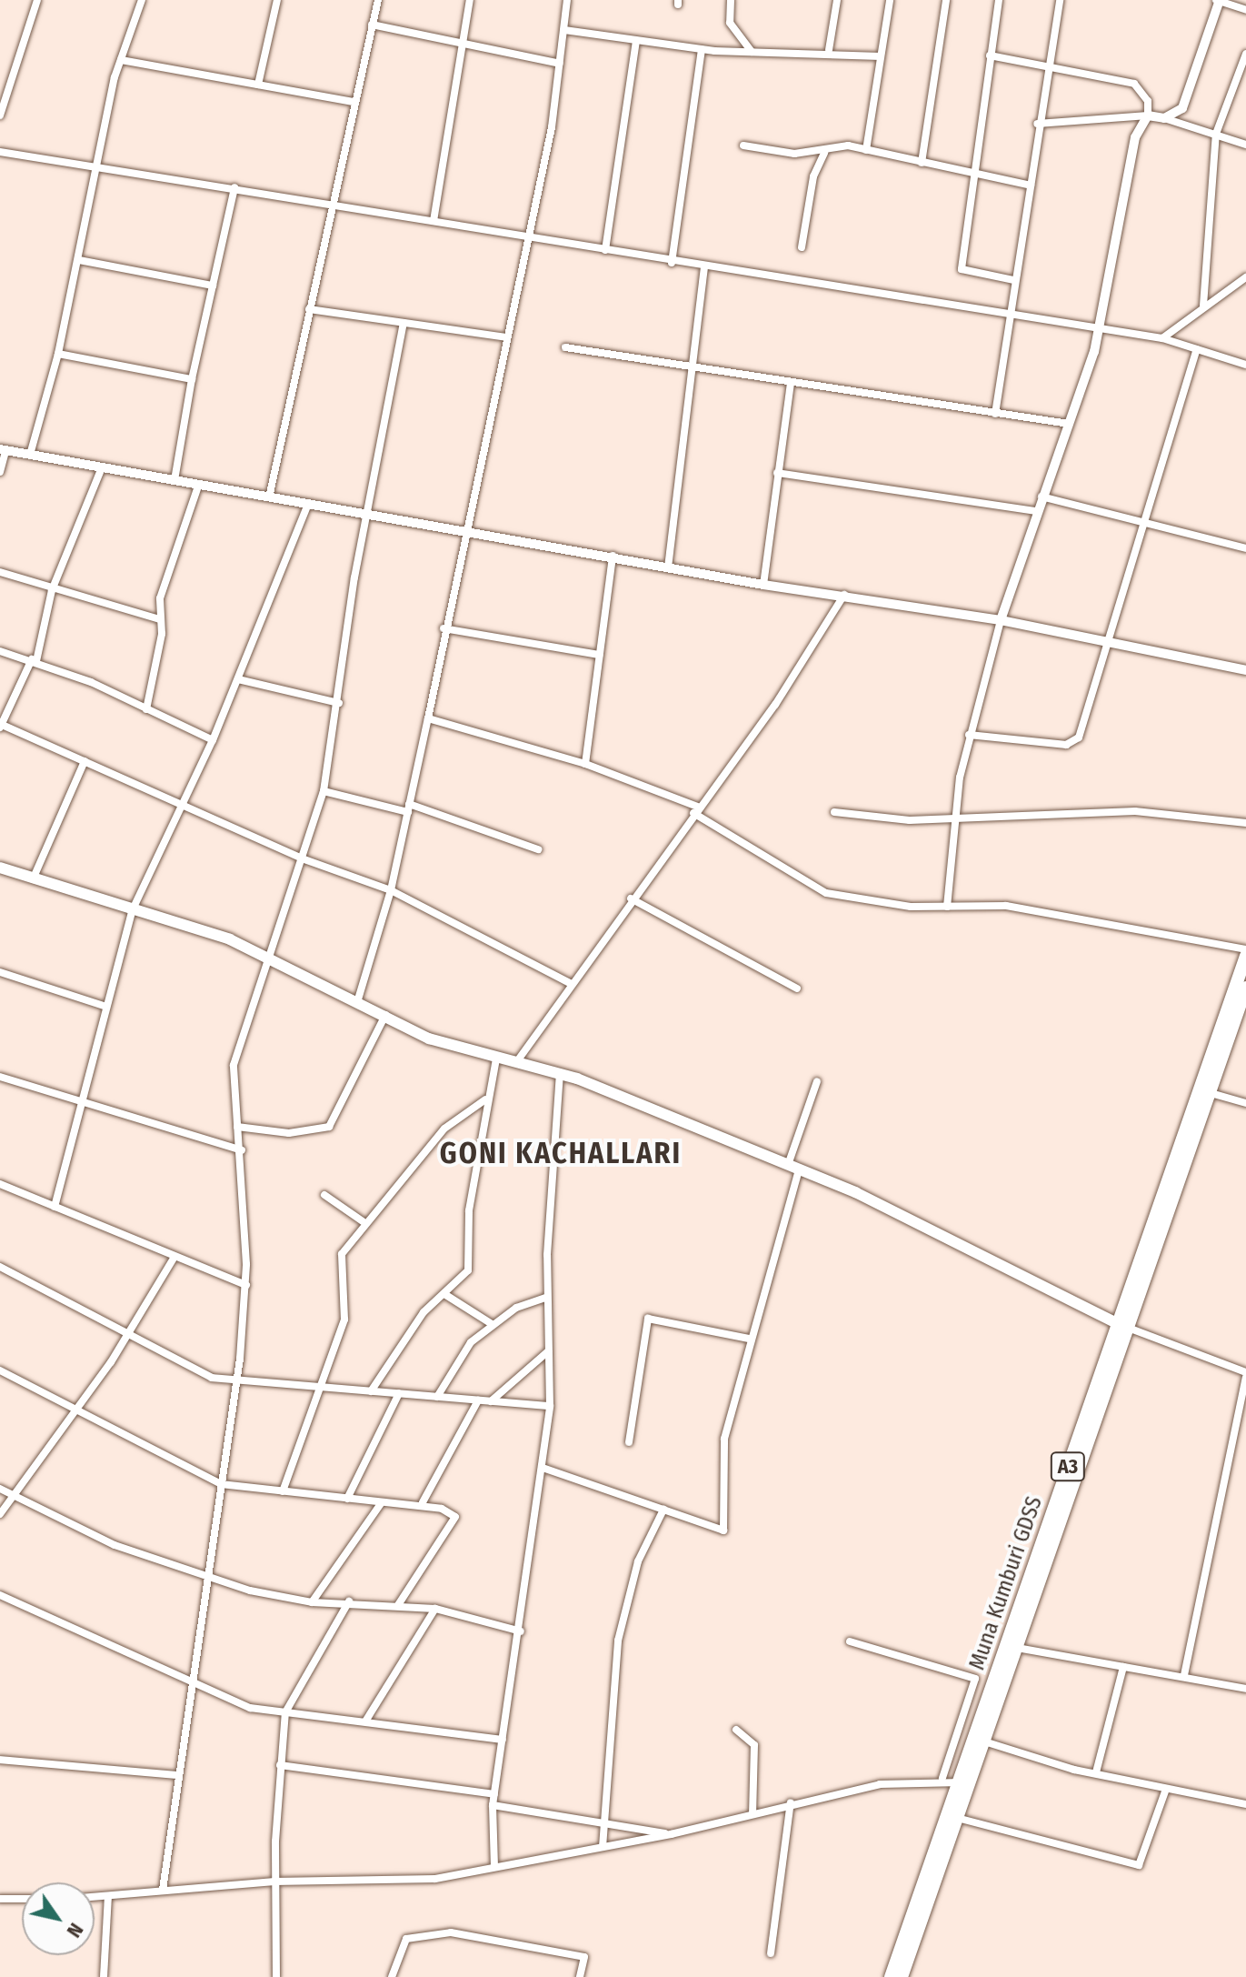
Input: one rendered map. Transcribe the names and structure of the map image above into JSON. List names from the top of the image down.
{
  "streets": {
    "highway": ["A3", "Muna Kumburi GDSS"]
  },
  "districts": ["GONI KACHALLARI"],
  "north": "bottom right"
}
